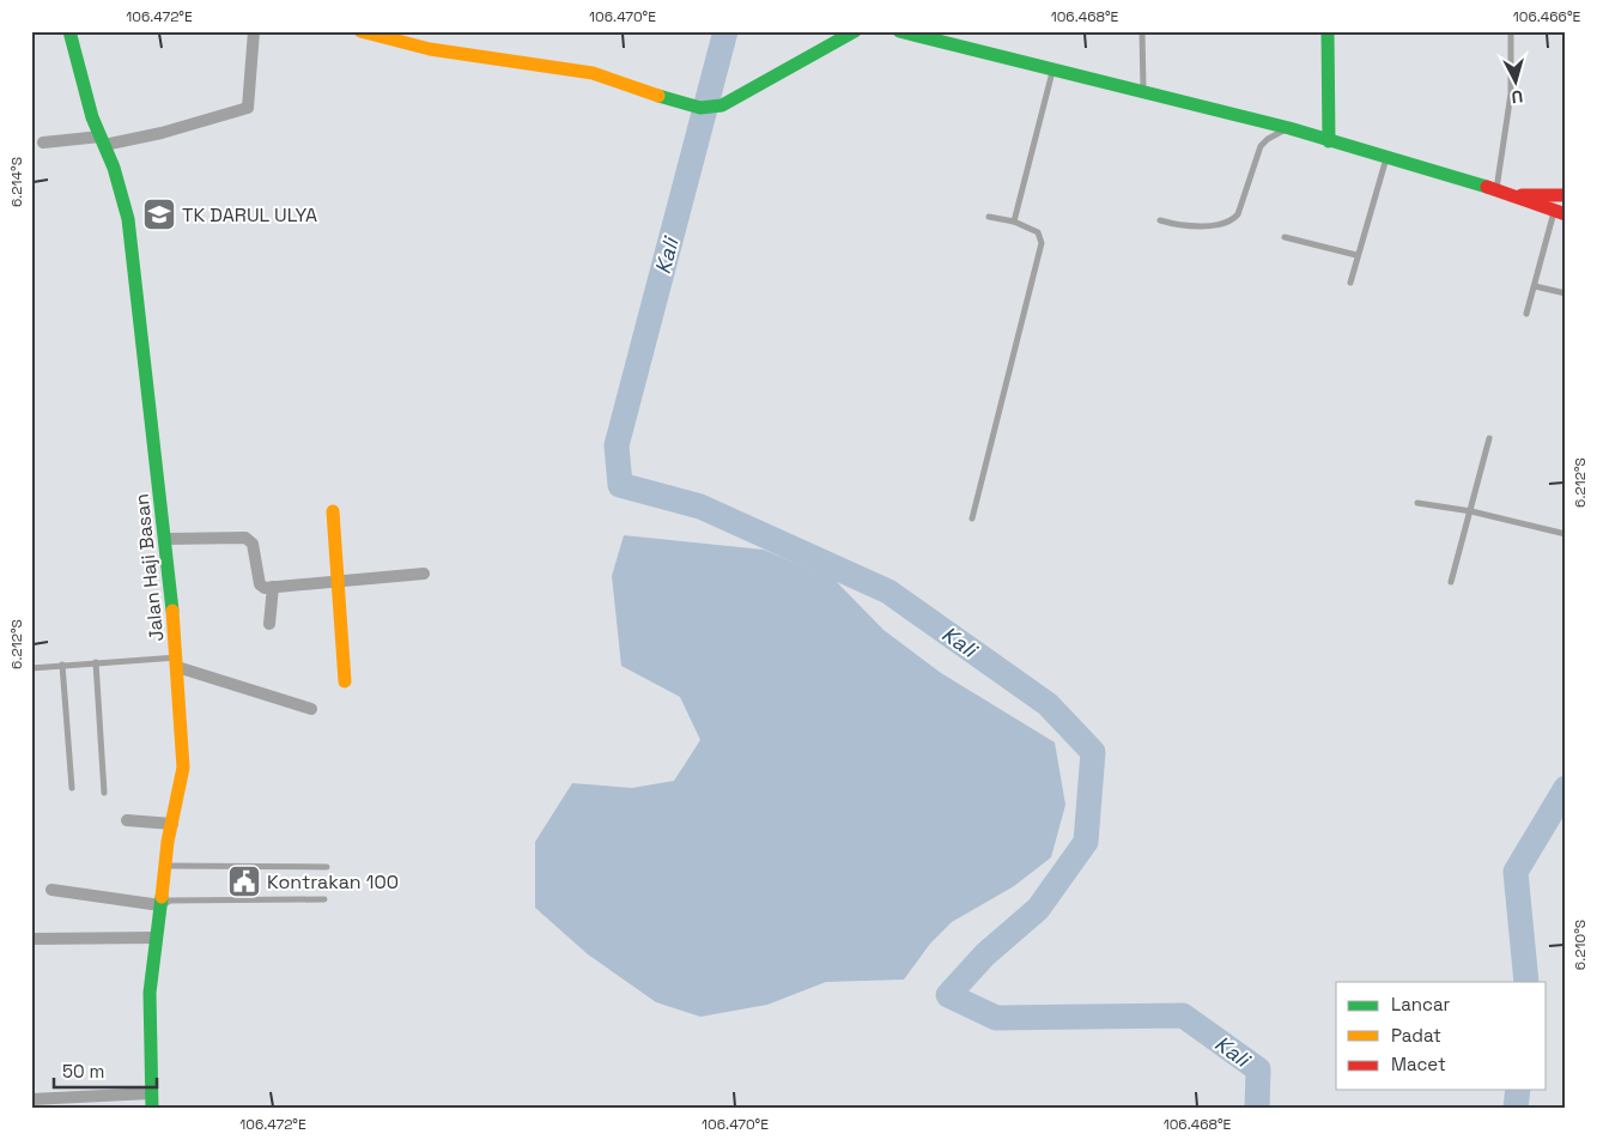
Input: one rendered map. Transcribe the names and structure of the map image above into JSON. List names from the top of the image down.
{
  "streets": {
    "street": ["Jalan Haji Basan"]
  },
  "water": ["Kali"],
  "places": {
    "school or university": ["TK DARUL ULYA"],
    "public building": ["Kontrakan 100"]
  },
  "legend": ["Lancar", "Padat", "Macet"],
  "scale_bar": "50 m",
  "north": "bottom",
  "coordinates": [
    "106.472°E",
    "106.470°E",
    "106.468°E",
    "106.466°E",
    "6.214°S",
    "6.212°S",
    "6.210°S"
  ]
}
